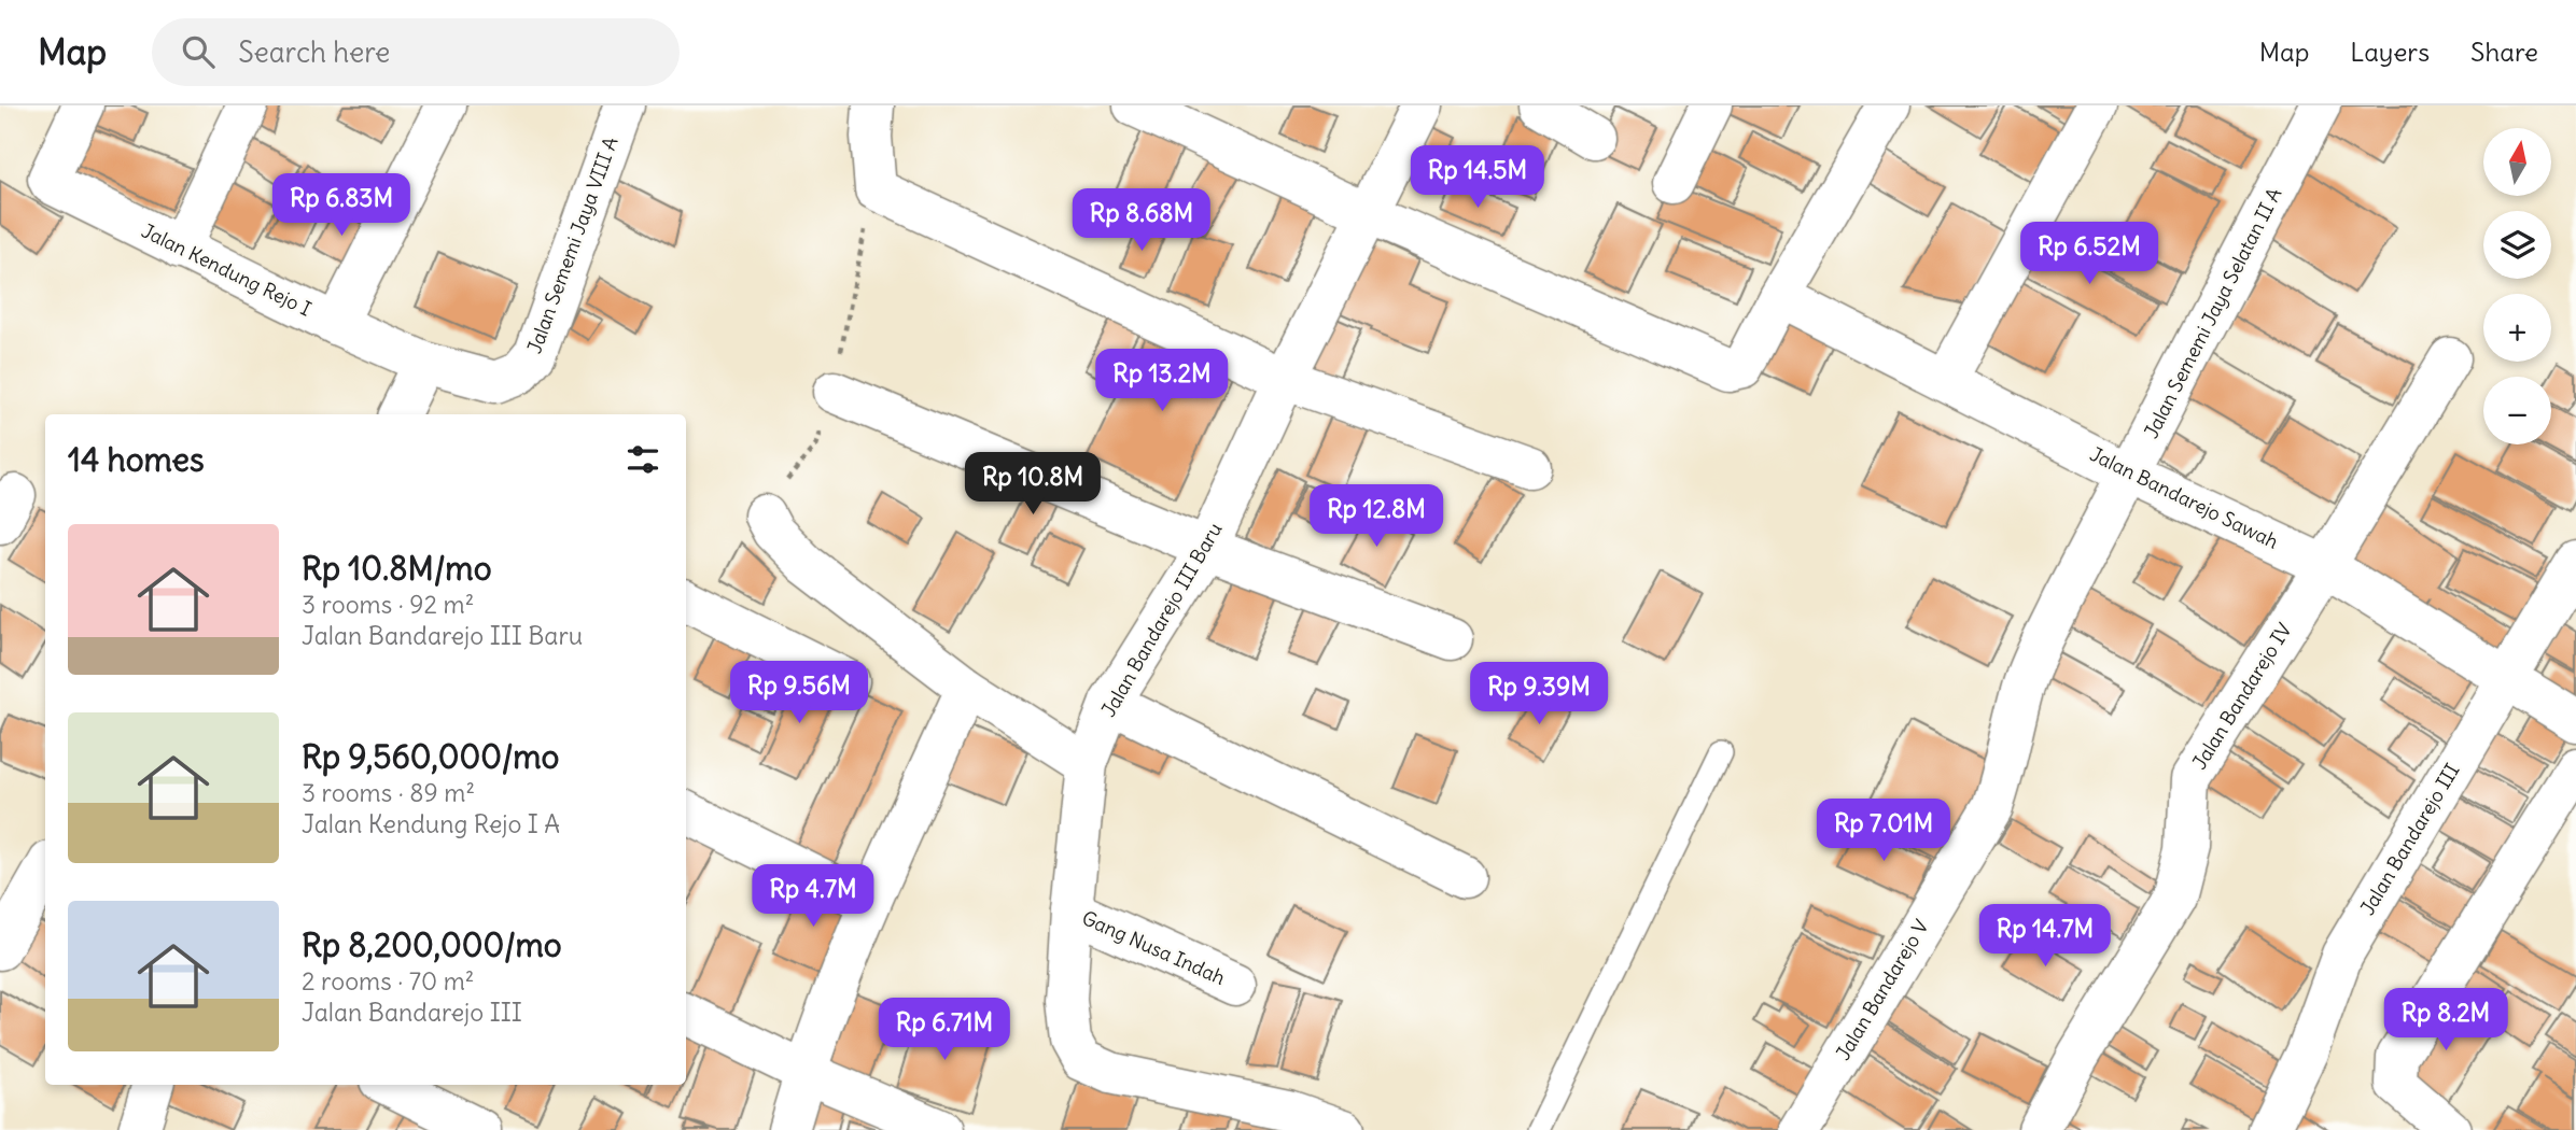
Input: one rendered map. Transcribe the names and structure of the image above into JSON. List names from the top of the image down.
{
  "streets": {
    "street": [
      "Jalan Sememi Jaya VIII A",
      "Jalan Kendung Rejo I",
      "Jalan Sememi Jaya Selatan II A",
      "Jalan Bandarejo Sawah",
      "Jalan Bandarejo III Baru",
      "Jalan Bandarejo IV",
      "Jalan Bandarejo III",
      "Gang Nusa Indah",
      "Jalan Bandarejo V"
    ]
  },
  "crossings": [
    ["Jalan Sememi Jaya VIII A", "Jalan Kendung Rejo I"],
    ["Jalan Sememi Jaya Selatan II A", "Jalan Bandarejo Sawah"],
    ["Jalan Sememi Jaya Selatan II A", "Jalan Bandarejo V"],
    ["Jalan Bandarejo Sawah", "Jalan Bandarejo IV"],
    ["Jalan Bandarejo Sawah", "Jalan Bandarejo III"],
    ["Jalan Bandarejo III Baru", "Gang Nusa Indah"]
  ],
  "north": "top",
  "page": {
    "header": "Map",
    "search": "Search here",
    "nav": ["Map", "Layers", "Share"],
    "map_buttons": ["+", "−"],
    "price": [
      "Rp 14.5M",
      "Rp 6.83M",
      "Rp 8.68M",
      "Rp 6.52M",
      "Rp 13.2M",
      "Rp 10.8M",
      "Rp 12.8M",
      "Rp 9.56M",
      "Rp 9.39M",
      "Rp 7.01M",
      "Rp 4.7M",
      "Rp 14.7M",
      "Rp 8.2M",
      "Rp 6.71M"
    ],
    "heading": "14 homes",
    "list": [
      {
        "name": "Rp 10.8M/mo",
        "note": "3 rooms · 92 m² · Jalan Bandarejo III Baru"
      },
      {
        "name": "Rp 9,560,000/mo",
        "note": "3 rooms · 89 m² · Jalan Kendung Rejo I A"
      },
      {
        "name": "Rp 8,200,000/mo",
        "note": "2 rooms · 70 m² · Jalan Bandarejo III"
      }
    ]
  }
}
